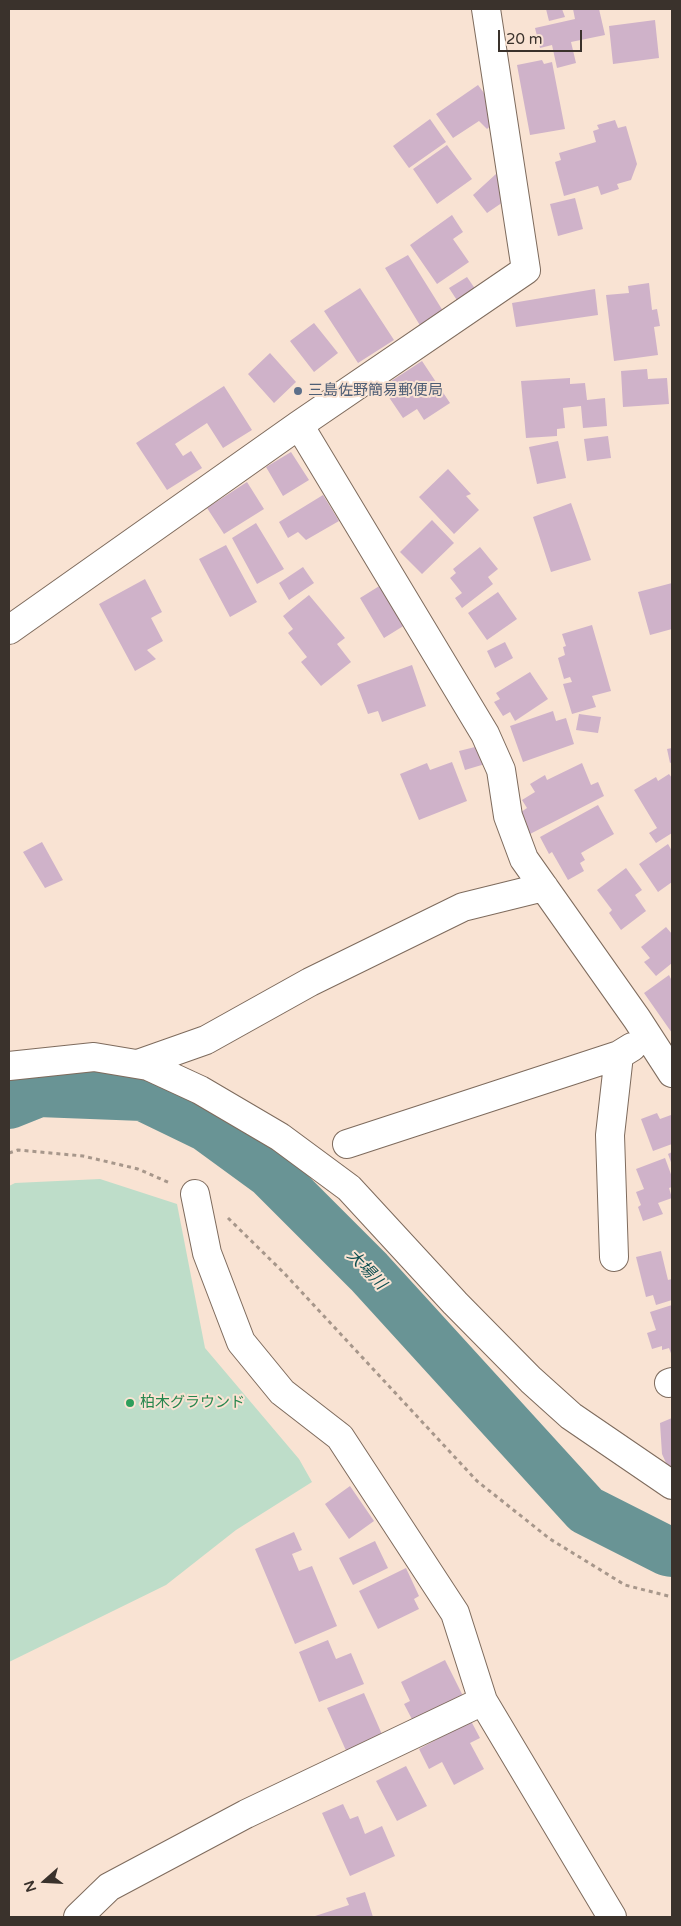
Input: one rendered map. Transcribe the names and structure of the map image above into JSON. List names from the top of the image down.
{
  "water": ["大場川"],
  "places": ["三島佐野簡易郵便局", "柏木グラウンド"],
  "scale_bar": "20 m",
  "north": "left"
}
